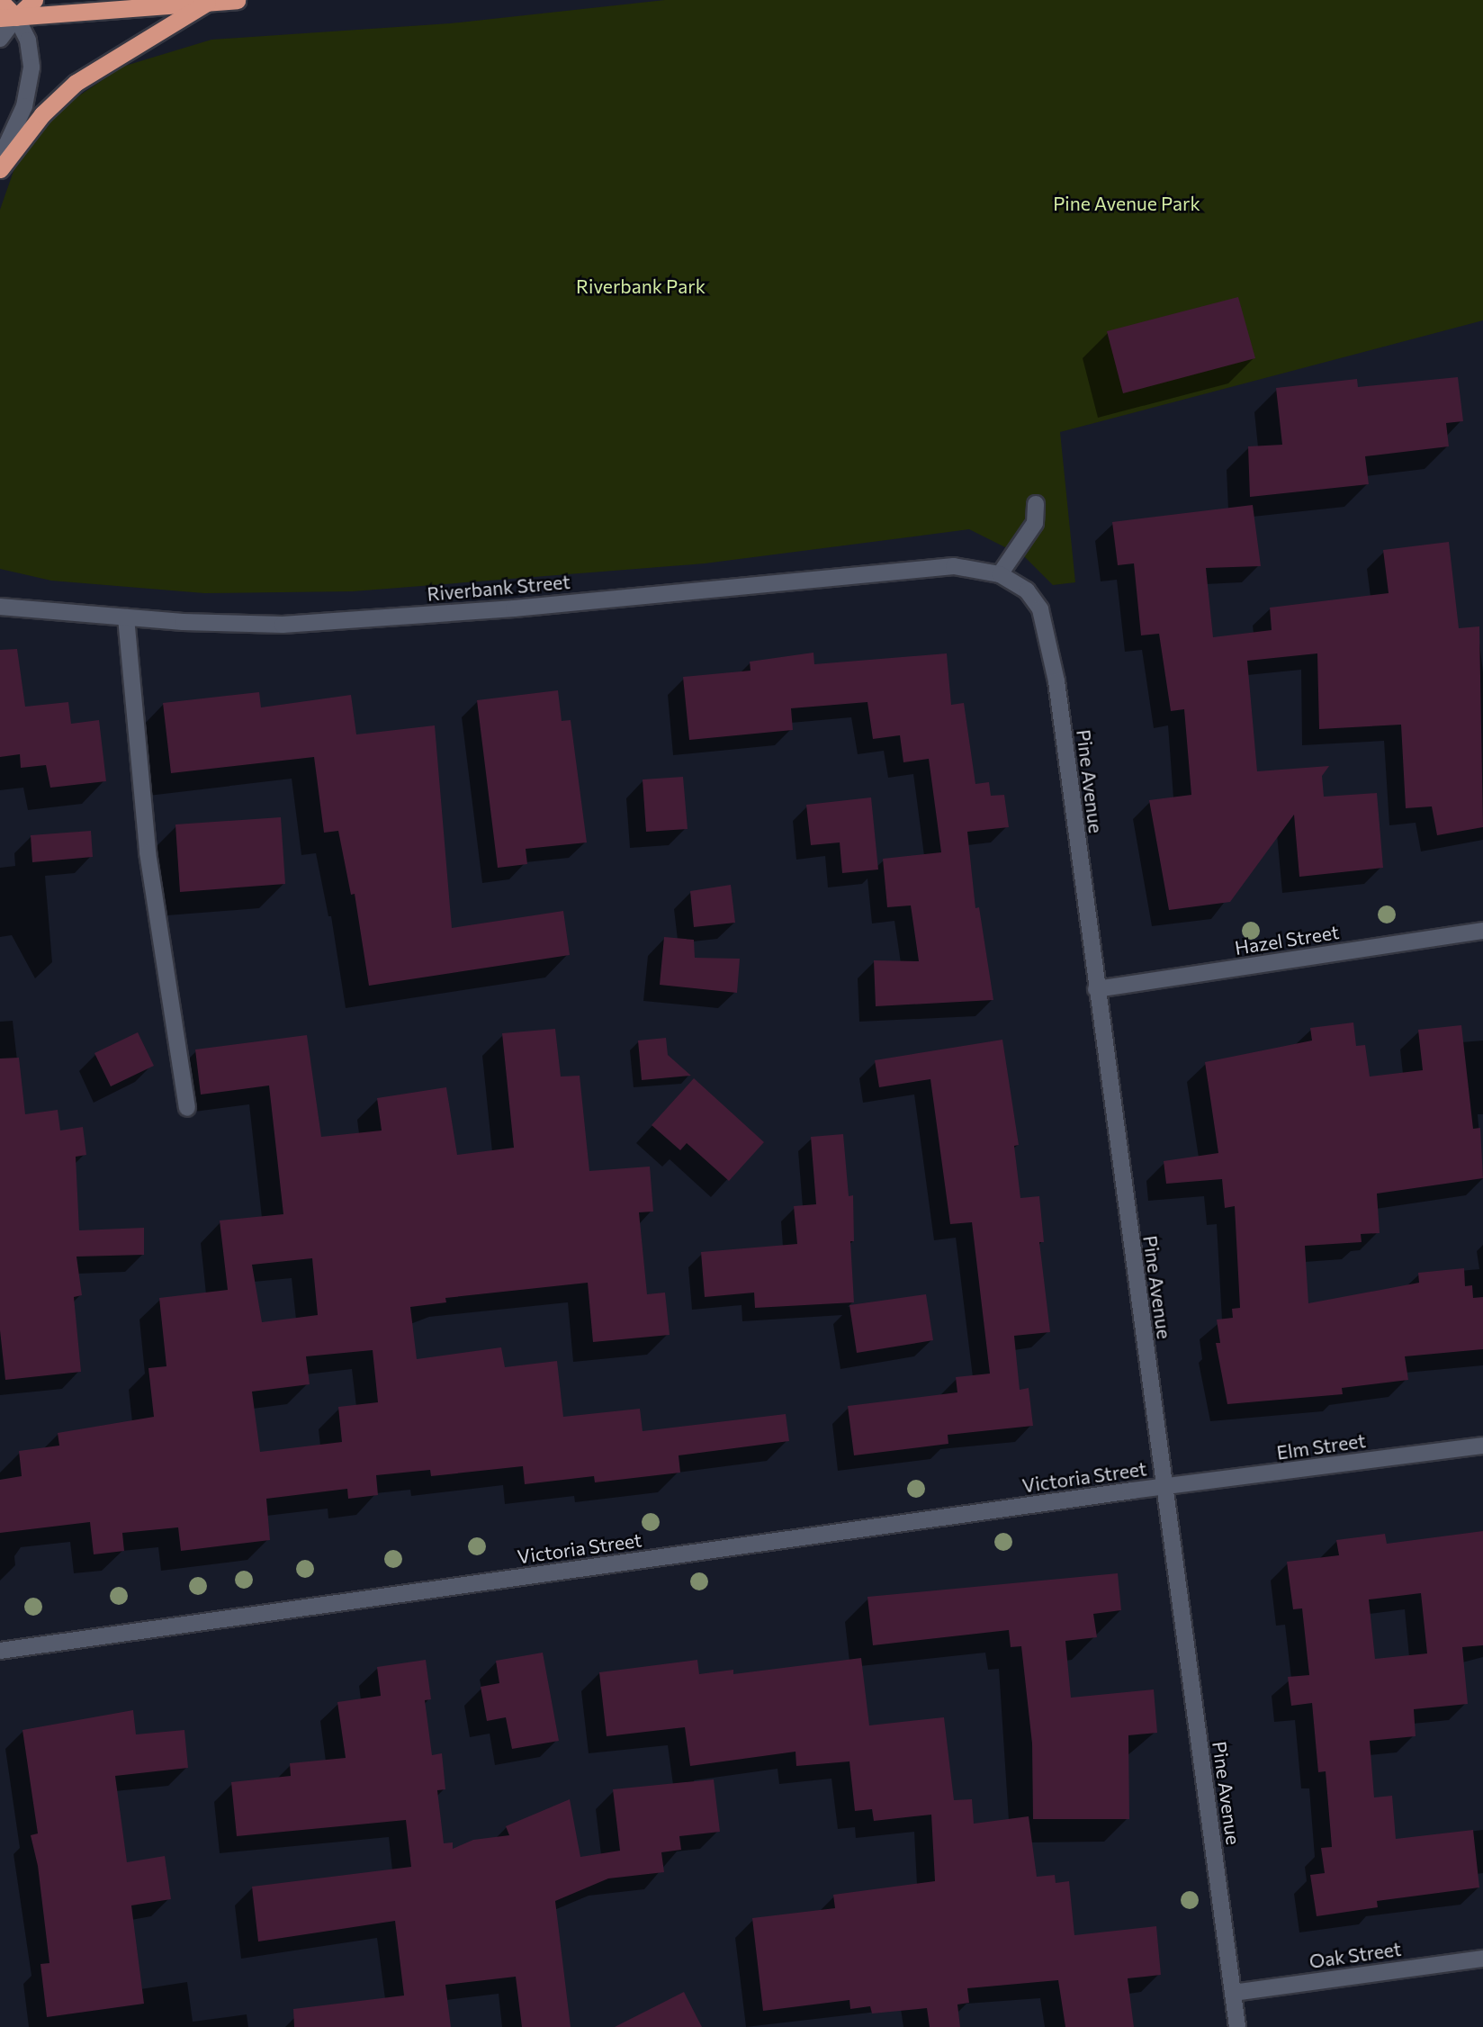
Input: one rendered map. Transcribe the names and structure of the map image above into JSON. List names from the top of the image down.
{
  "streets": {
    "street": [
      "Riverbank Street",
      "Pine Avenue",
      "Hazel Street",
      "Elm Street",
      "Victoria Street",
      "Oak Street"
    ]
  },
  "crossings": [
    ["Riverbank Street", "Pine Avenue"],
    ["Pine Avenue", "Hazel Street"],
    ["Pine Avenue", "Elm Street"],
    ["Pine Avenue", "Victoria Street"],
    ["Pine Avenue", "Oak Street"],
    ["Elm Street", "Victoria Street"]
  ],
  "parks": ["Pine Avenue Park", "Riverbank Park"]
}
